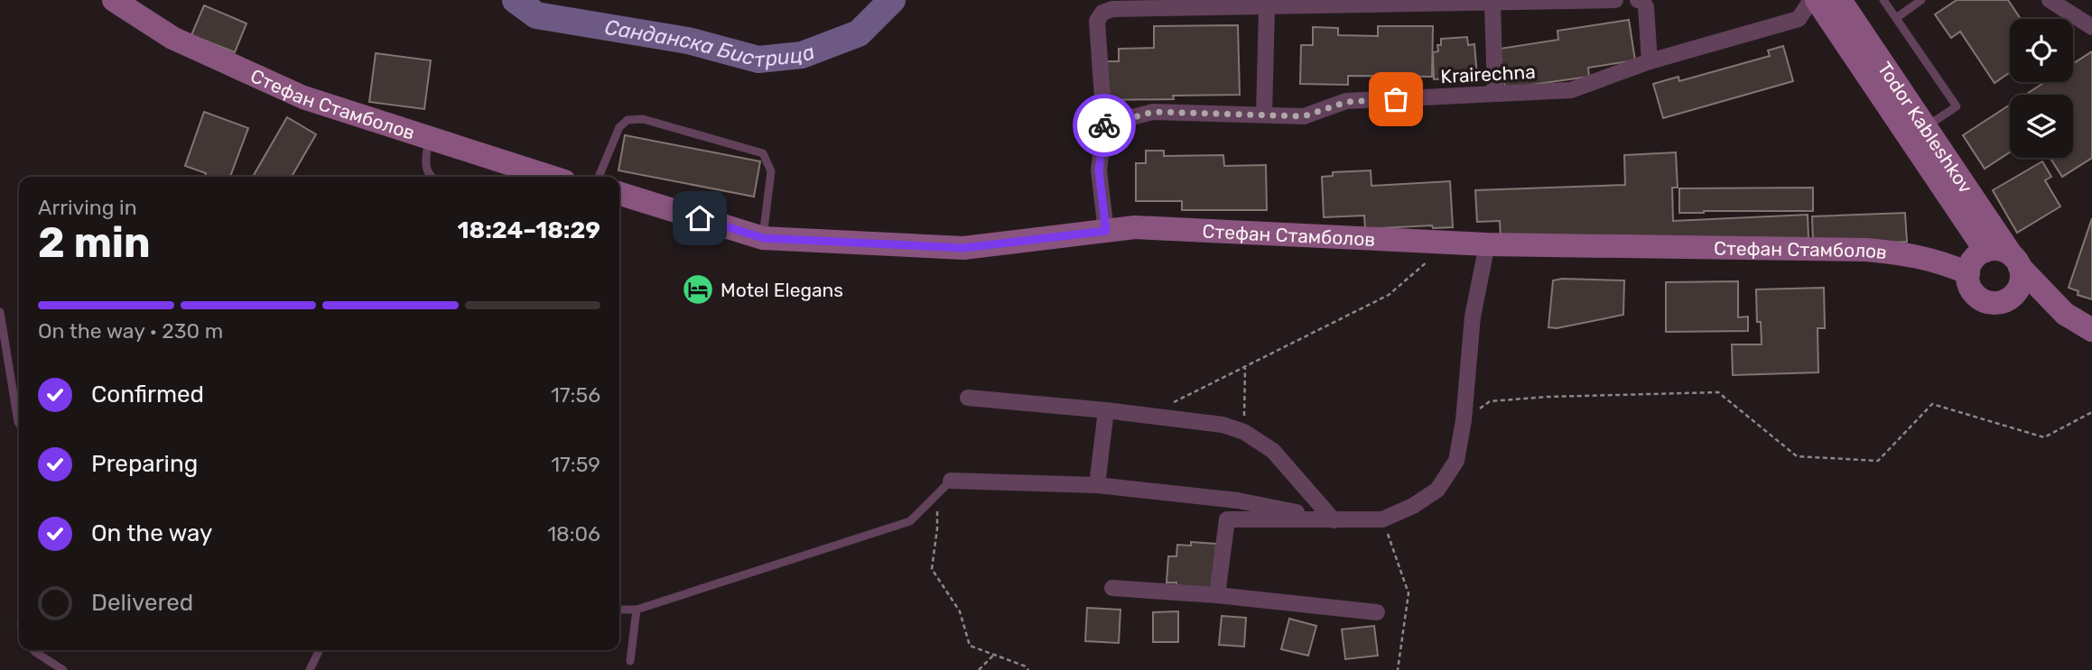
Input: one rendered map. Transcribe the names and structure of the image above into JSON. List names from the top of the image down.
{
  "streets": {
    "street": ["Krairechna", "Стефан Стамболов", "Todor Kableshkov"]
  },
  "crossings": [
    ["Стефан Стамболов", "Todor Kableshkov"]
  ],
  "water": ["Санданска Бистрица"],
  "places": {
    "hotel": ["Motel Elegans"]
  },
  "page": {
    "heading": ["2 min", "Arriving in", "18:24–18:29"],
    "bar": "On the way · 230 m",
    "list": [
      ["Confirmed", "17:56"],
      ["Preparing", "17:59"],
      ["On the way", "18:06"],
      "Delivered"
    ]
  }
}
